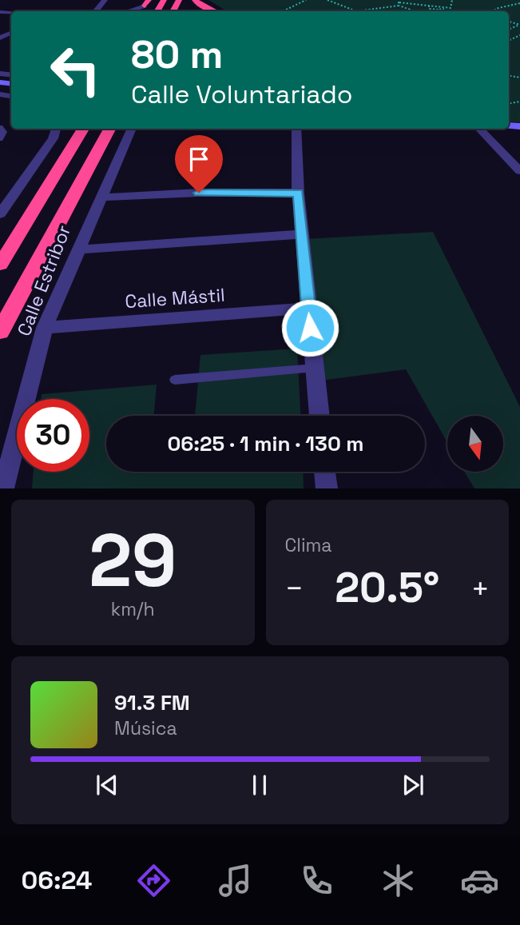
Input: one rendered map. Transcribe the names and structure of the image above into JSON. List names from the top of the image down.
{
  "streets": {
    "street": ["Calle Estribor", "Calle Mástil"]
  },
  "crossings": [
    ["Calle Estribor", "Calle Mástil"]
  ],
  "north": "bottom",
  "page": {
    "turn": ["80 m", "Calle Voluntariado"],
    "limit": "30",
    "trip": "06:25 · 1 min · 130 m",
    "tile": [
      ["29", "km/h"],
      "Clima"
    ],
    "heat": ["−", "20.5°", "+"],
    "song": ["91.3 FM", "Música"],
    "tabs": "06:24"
  }
}
